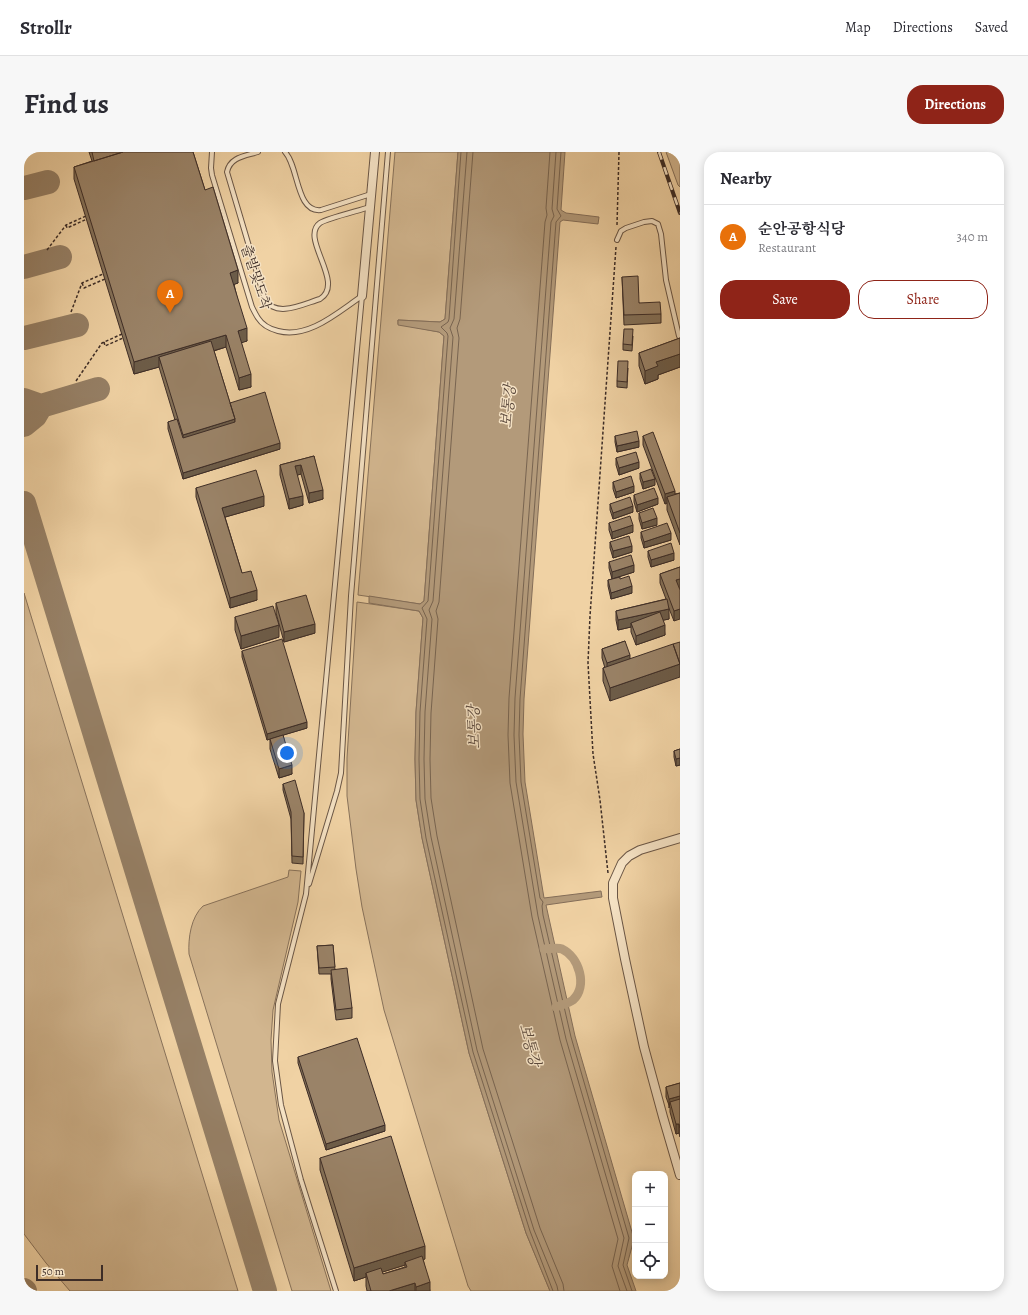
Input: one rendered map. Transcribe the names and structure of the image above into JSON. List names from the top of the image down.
{
  "streets": {
    "lane": ["출발및도착"]
  },
  "water": ["보통강"],
  "scale_bar": "50 m",
  "page": {
    "header": "Strollr",
    "nav": ["Map", "Directions", "Saved"],
    "title": "Find us",
    "buttons": [
      "Directions",
      ["Save", "Share"]
    ],
    "heading": "Nearby",
    "list": [
      {
        "mark": "A",
        "name": "순안공항식당",
        "note": "Restaurant",
        "value": "340 m"
      }
    ],
    "pins": "A",
    "map_buttons": ["+", "−"],
    "scale": "50 m"
  }
}
